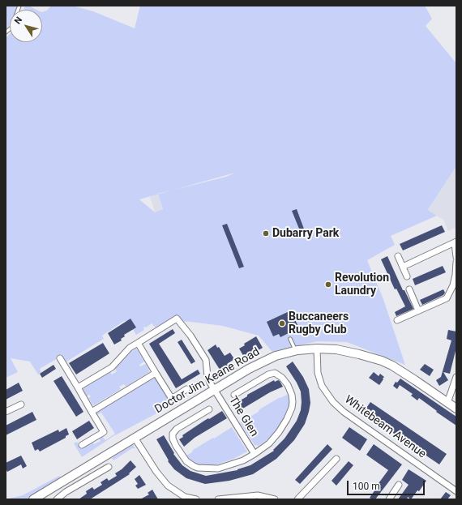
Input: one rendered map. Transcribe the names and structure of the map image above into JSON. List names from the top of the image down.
{
  "streets": {
    "street": ["Doctor Jim Keane Road", "The Glen", "Whitebeam Avenue"]
  },
  "crossings": [
    ["Doctor Jim Keane Road", "The Glen"],
    ["Doctor Jim Keane Road", "Whitebeam Avenue"]
  ],
  "places": ["Dubarry Park", "Revolution Laundry", "Buccaneers Rugby Club"],
  "scale_bar": "100 m",
  "north": "top left"
}
